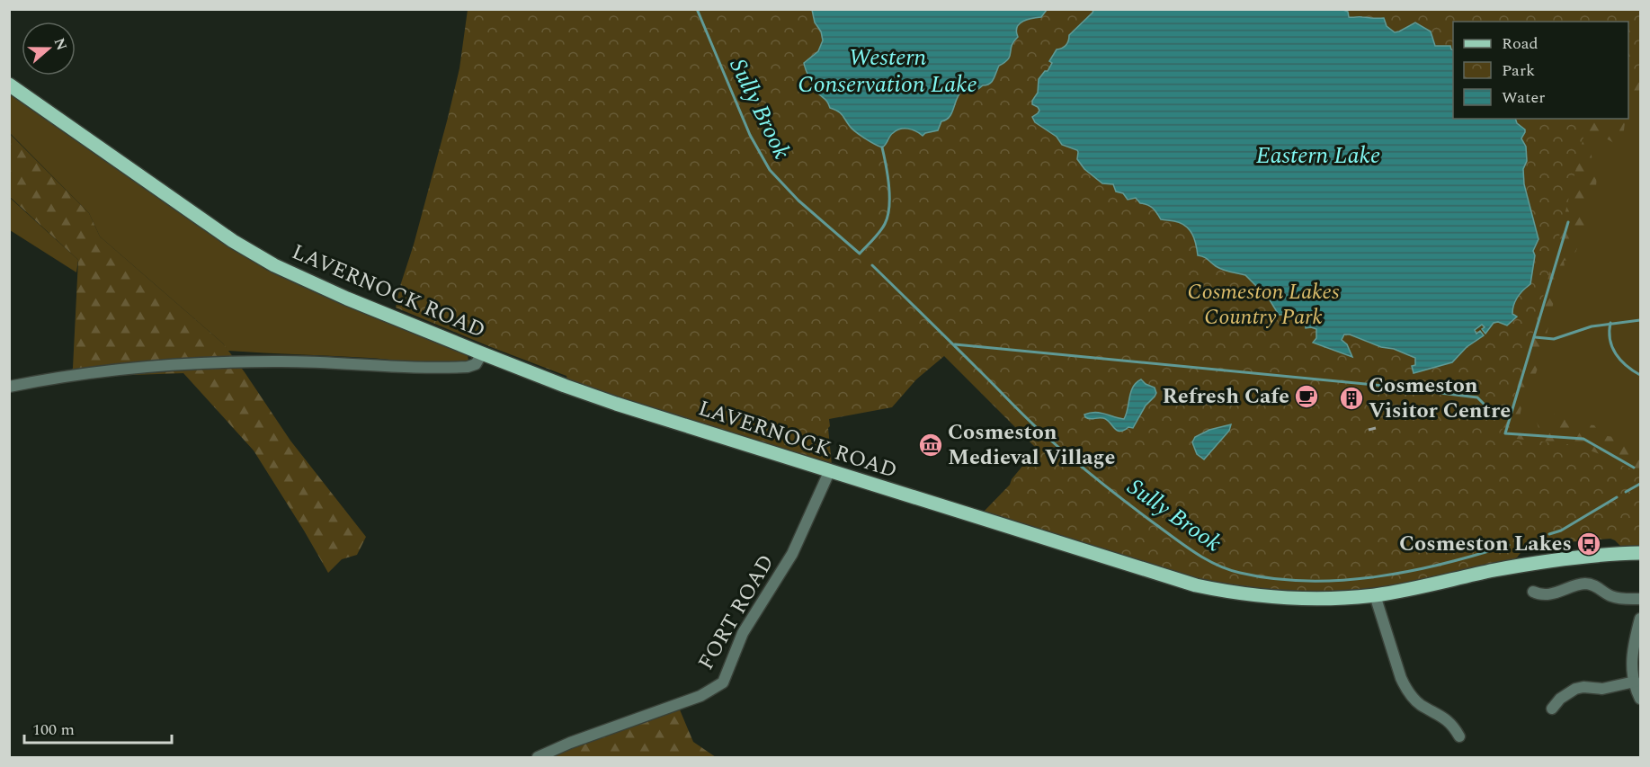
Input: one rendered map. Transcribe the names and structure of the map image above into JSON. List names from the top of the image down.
{
  "streets": {
    "main road": ["LAVERNOCK ROAD"],
    "street": ["FORT ROAD"]
  },
  "crossings": [
    ["LAVERNOCK ROAD", "FORT ROAD"]
  ],
  "water": ["Western Conservation Lake", "Sully Brook", "Eastern Lake"],
  "parks": ["Cosmeston Lakes Country Park"],
  "places": {
    "cafe": ["Refresh Cafe"],
    "building": ["Cosmeston Visitor Centre"],
    "museum": ["Cosmeston Medieval Village"],
    "bus stop": ["Cosmeston Lakes"]
  },
  "legend": ["Road", "Park", "Water"],
  "scale_bar": "100 m",
  "north": "right"
}
